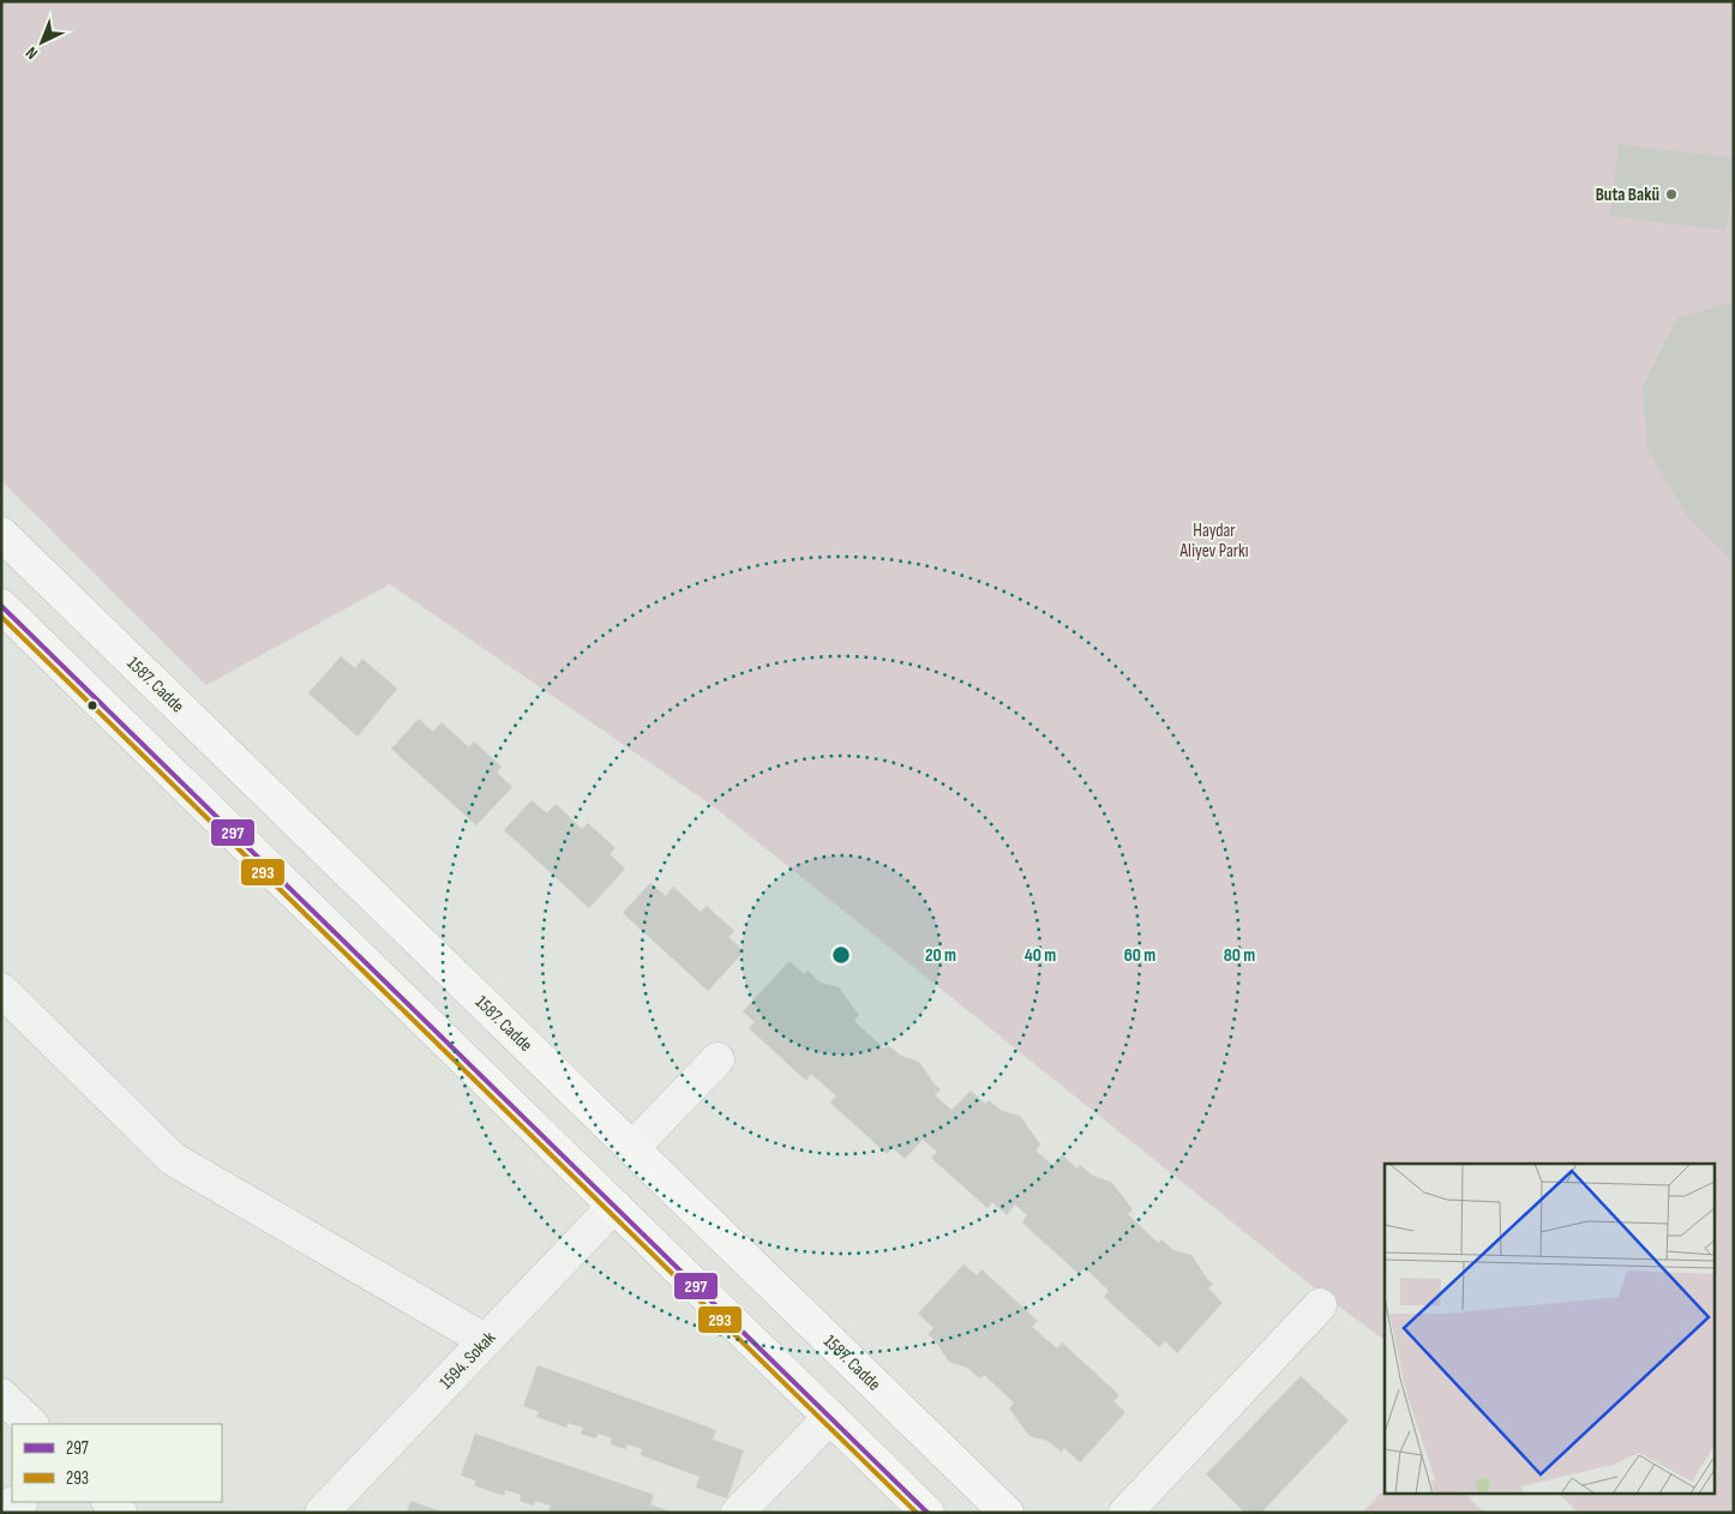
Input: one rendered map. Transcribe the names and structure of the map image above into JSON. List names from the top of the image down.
{
  "streets": {
    "main road": ["1587. Cadde"],
    "street": ["1594. Sokak"]
  },
  "parks": ["Haydar Aliyev Parkı"],
  "places": ["Buta Bakü"],
  "lines": ["transit line 297", "transit line 293"],
  "legend": ["297", "293"],
  "north": "bottom left",
  "rings": [
    "20 m",
    "40 m",
    "60 m",
    "80 m"
  ]
}
